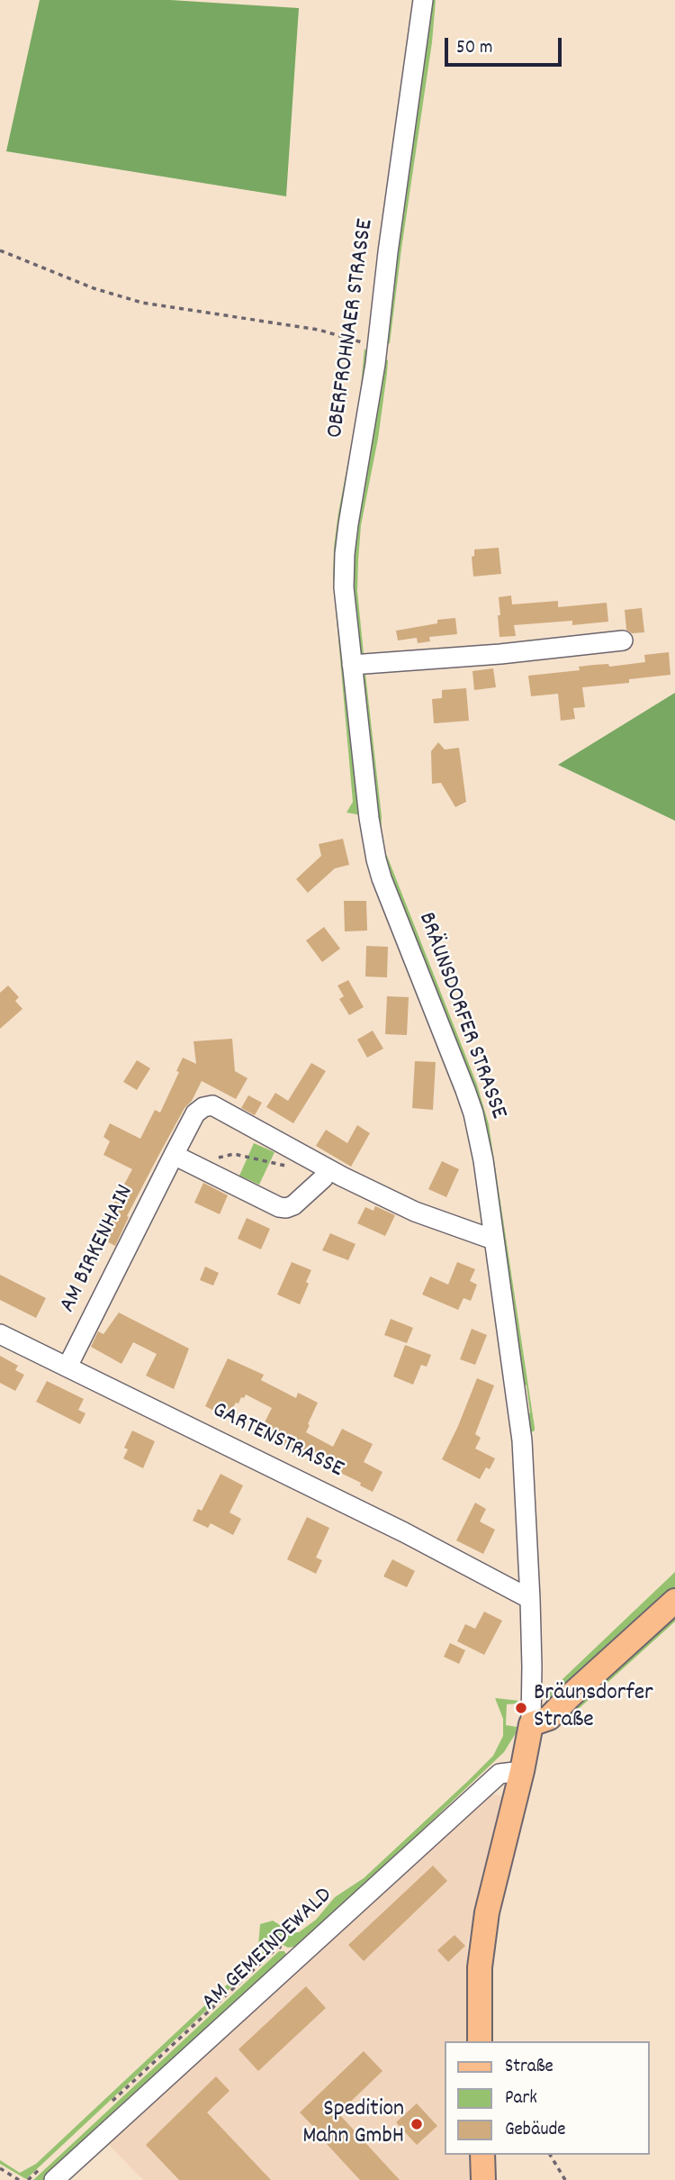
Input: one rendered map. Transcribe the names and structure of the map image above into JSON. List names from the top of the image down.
{
  "streets": {
    "street": [
      "OBERFROHNAER STRASSE",
      "BRÄUNSDORFER STRASSE",
      "AM BIRKENHAIN",
      "GARTENSTRASSE",
      "AM GEMEINDEWALD"
    ]
  },
  "crossings": [
    ["OBERFROHNAER STRASSE", "BRÄUNSDORFER STRASSE"],
    ["BRÄUNSDORFER STRASSE", "AM BIRKENHAIN"],
    ["BRÄUNSDORFER STRASSE", "GARTENSTRASSE"],
    ["AM BIRKENHAIN", "GARTENSTRASSE"]
  ],
  "places": ["Bräunsdorfer Straße", "Spedition Mahn GmbH"],
  "legend": ["Straße", "Park", "Gebäude"],
  "scale_bar": "50 m"
}
